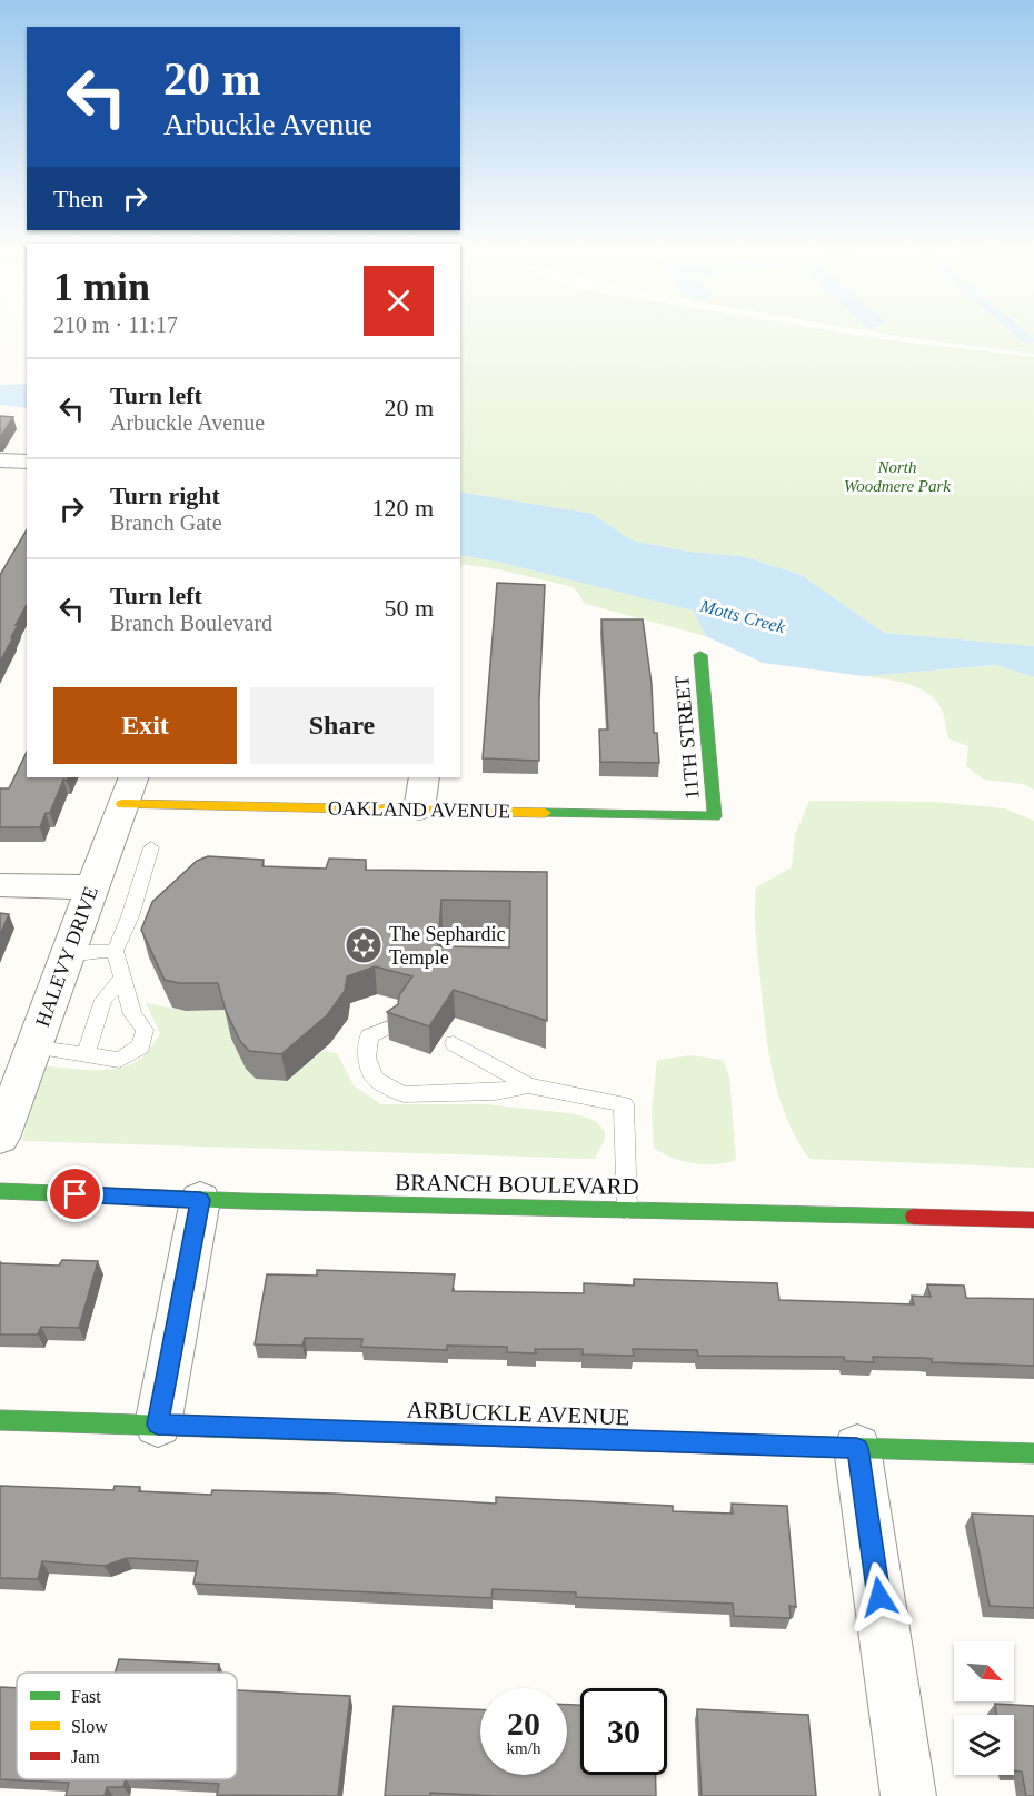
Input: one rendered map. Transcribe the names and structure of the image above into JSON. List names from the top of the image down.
{
  "streets": {
    "street": [
      "11TH STREET",
      "OAKLAND AVENUE",
      "HALEVY DRIVE",
      "BRANCH BOULEVARD",
      "ARBUCKLE AVENUE"
    ]
  },
  "crossings": [
    ["11TH STREET", "OAKLAND AVENUE"],
    ["OAKLAND AVENUE", "HALEVY DRIVE"]
  ],
  "water": ["Motts Creek"],
  "parks": ["North Woodmere Park"],
  "places": {
    "synagogue": ["The Sephardic Temple"]
  },
  "legend": ["Fast", "Slow", "Jam"],
  "north": "bottom right",
  "page": {
    "turn": ["20 m", "Arbuckle Avenue"],
    "then": "Then",
    "heading": ["1 min", "210 m · 11:17"],
    "list": [
      {
        "name": "Turn left",
        "note": "Arbuckle Avenue",
        "value": "20 m"
      },
      {
        "name": "Turn right",
        "note": "Branch Gate",
        "value": "120 m"
      },
      {
        "name": "Turn left",
        "note": "Branch Boulevard",
        "value": "50 m"
      }
    ],
    "buttons": ["Exit", "Share"],
    "speed": "20 km/h",
    "limit": "30"
  }
}
